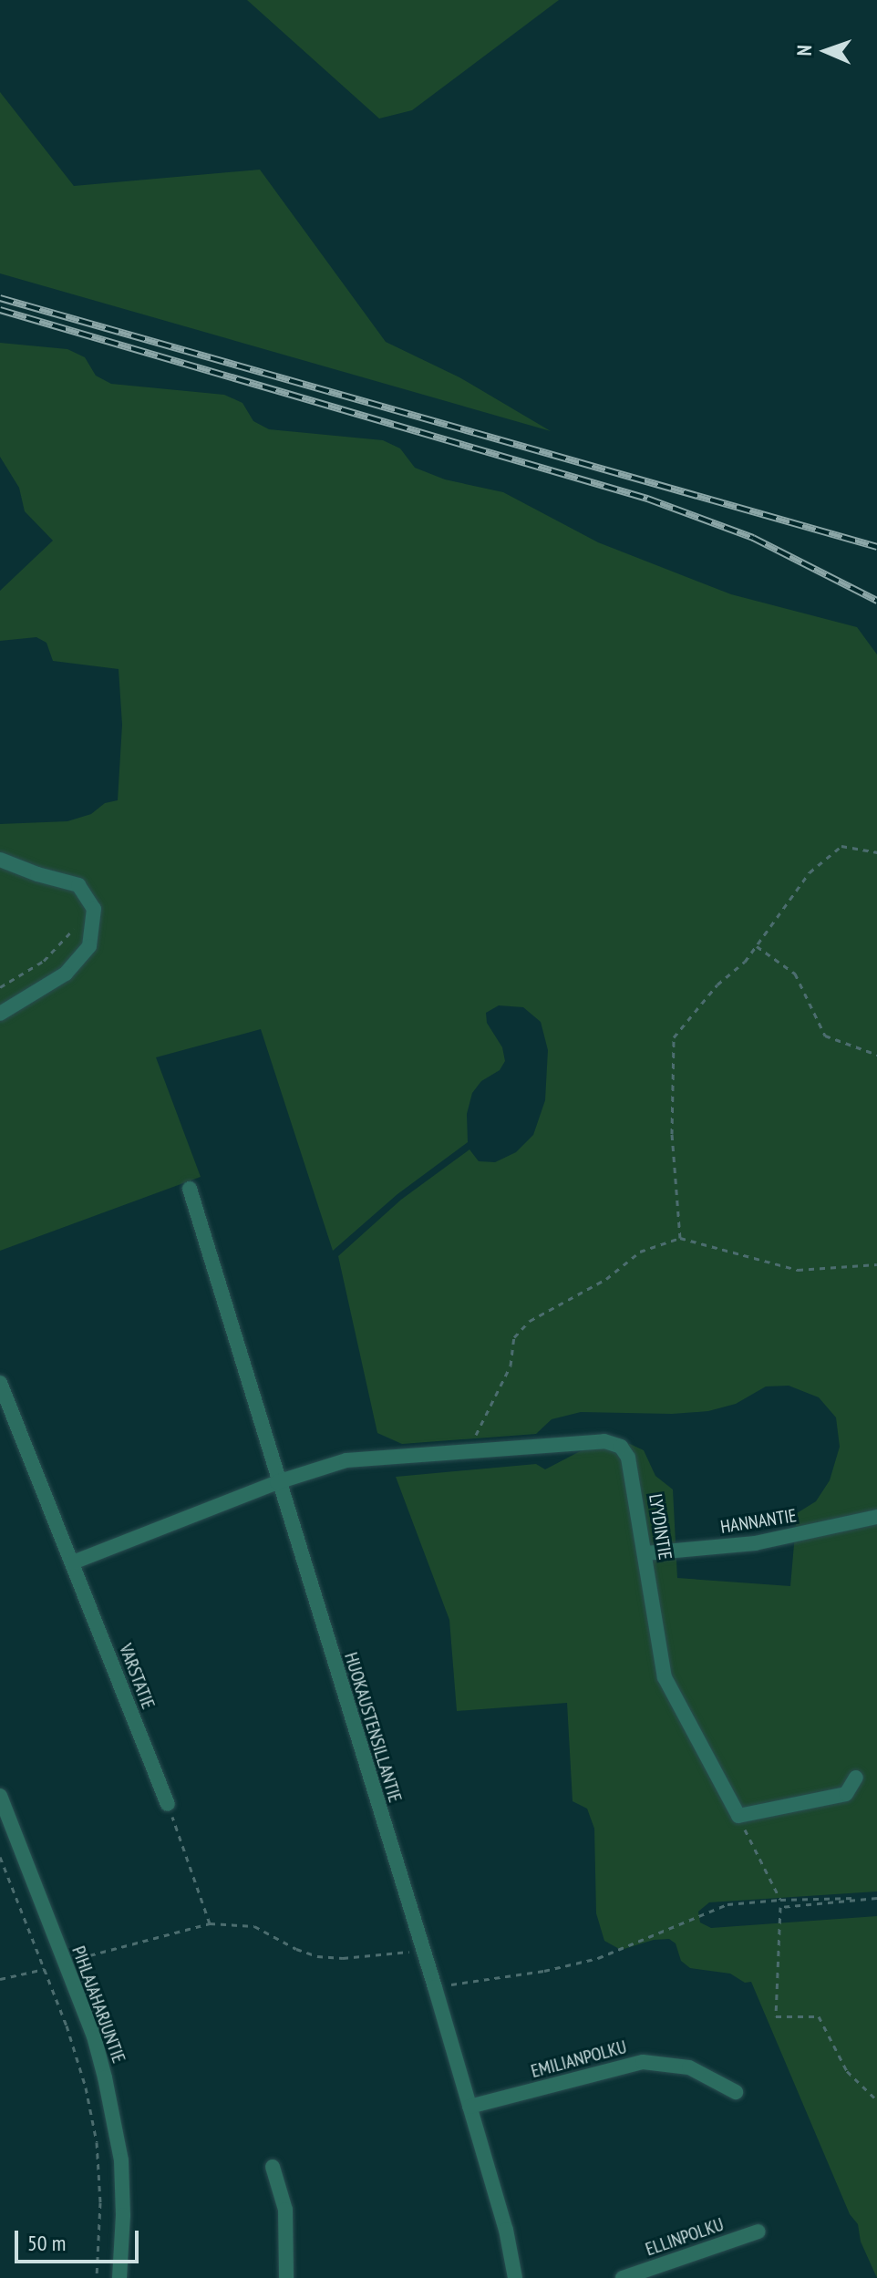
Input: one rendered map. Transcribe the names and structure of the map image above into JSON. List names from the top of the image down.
{
  "streets": {
    "street": [
      "HANNANTIE",
      "LYYDINTIE",
      "VARSTATIE",
      "HUOKAUSTENSILLANTIE",
      "PIHLAJAHARJUNTIE",
      "EMILIANPOLKU",
      "ELLINPOLKU"
    ]
  },
  "crossings": [
    ["HANNANTIE", "LYYDINTIE"],
    ["LYYDINTIE", "HUOKAUSTENSILLANTIE"],
    ["HUOKAUSTENSILLANTIE", "EMILIANPOLKU"]
  ],
  "scale_bar": "50 m",
  "north": "left"
}
